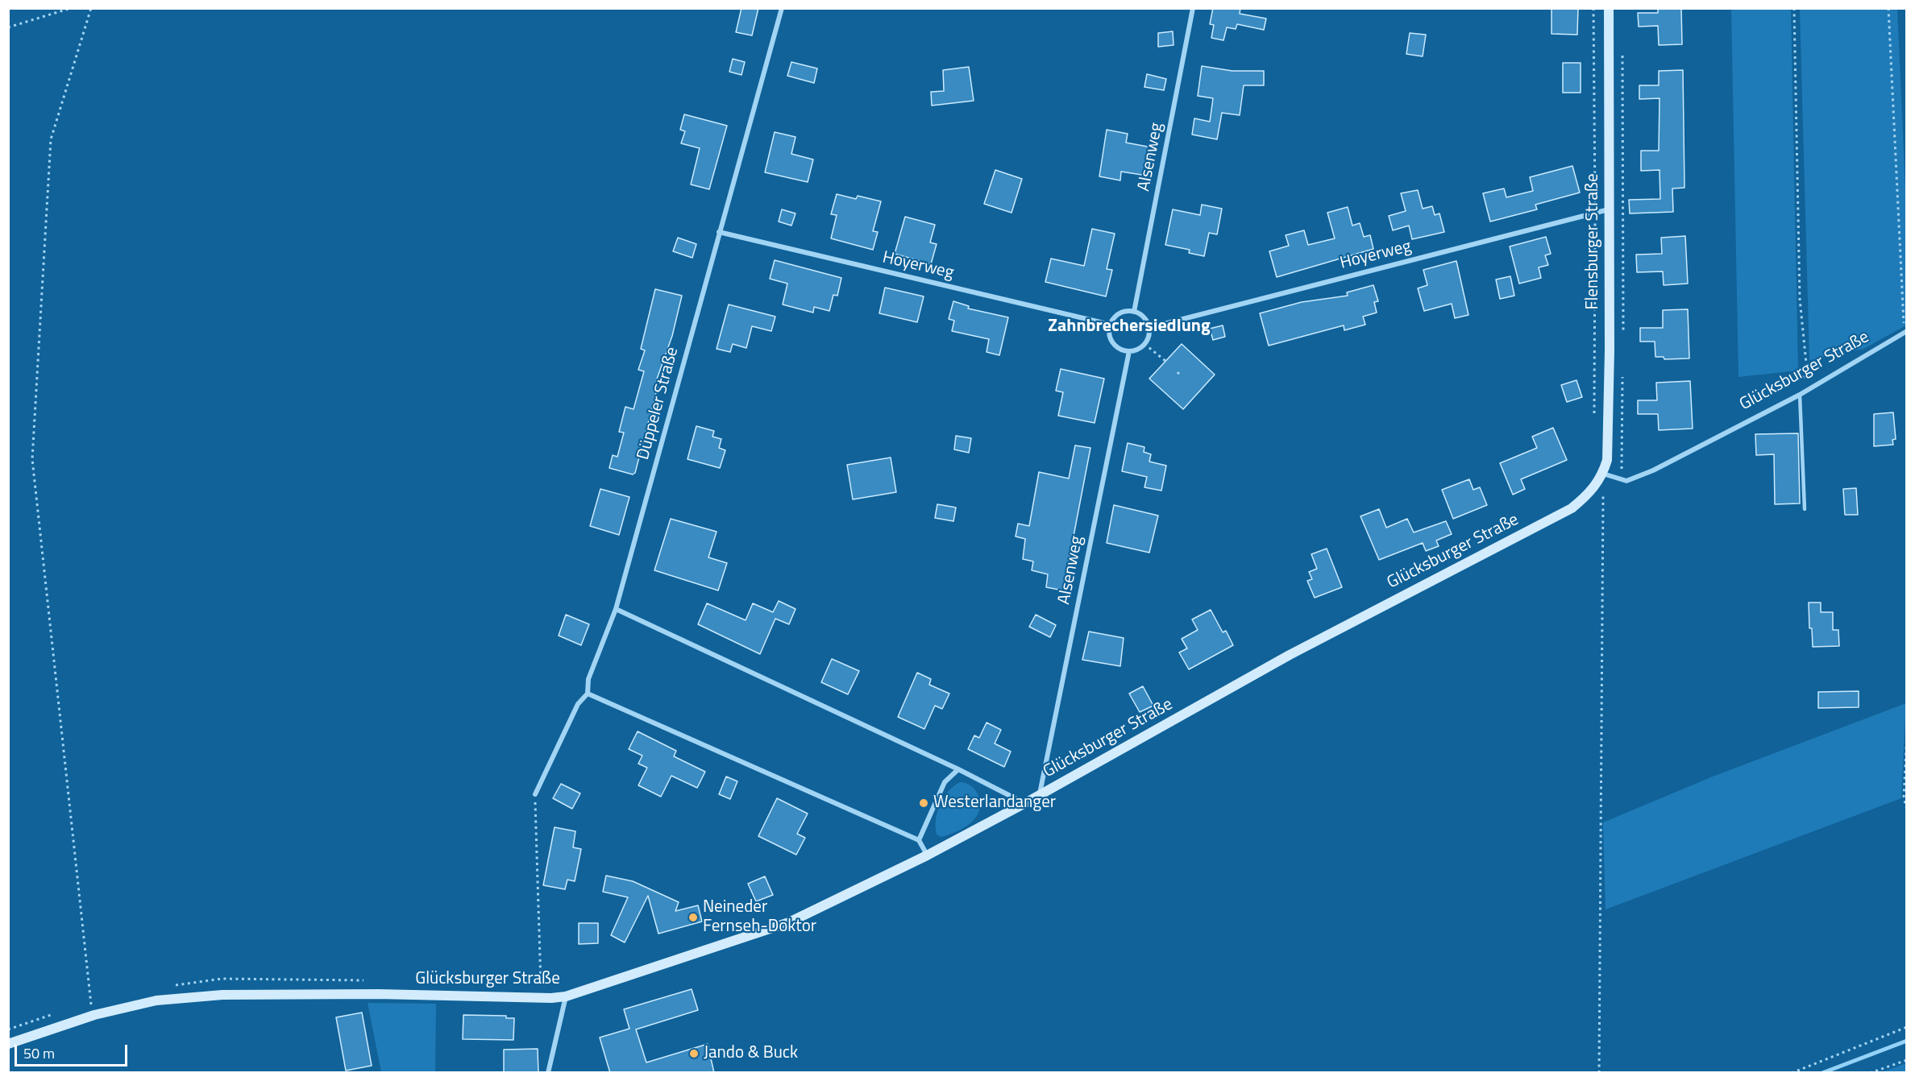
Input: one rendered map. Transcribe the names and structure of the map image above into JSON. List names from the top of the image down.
{
  "streets": {
    "street": [
      "Alsenweg",
      "Flensburger Straße",
      "Hoyerweg",
      "Glücksburger Straße",
      "Düppeler Straße"
    ]
  },
  "crossings": [
    ["Alsenweg", "Hoyerweg"],
    ["Alsenweg", "Glücksburger Straße"],
    ["Flensburger Straße", "Hoyerweg"],
    ["Flensburger Straße", "Glücksburger Straße"],
    ["Hoyerweg", "Düppeler Straße"]
  ],
  "districts": ["Zahnbrechersiedlung"],
  "places": ["Westerlandanger", "Neineder Fernseh-Doktor", "Jando & Buck"],
  "scale_bar": "50 m"
}
